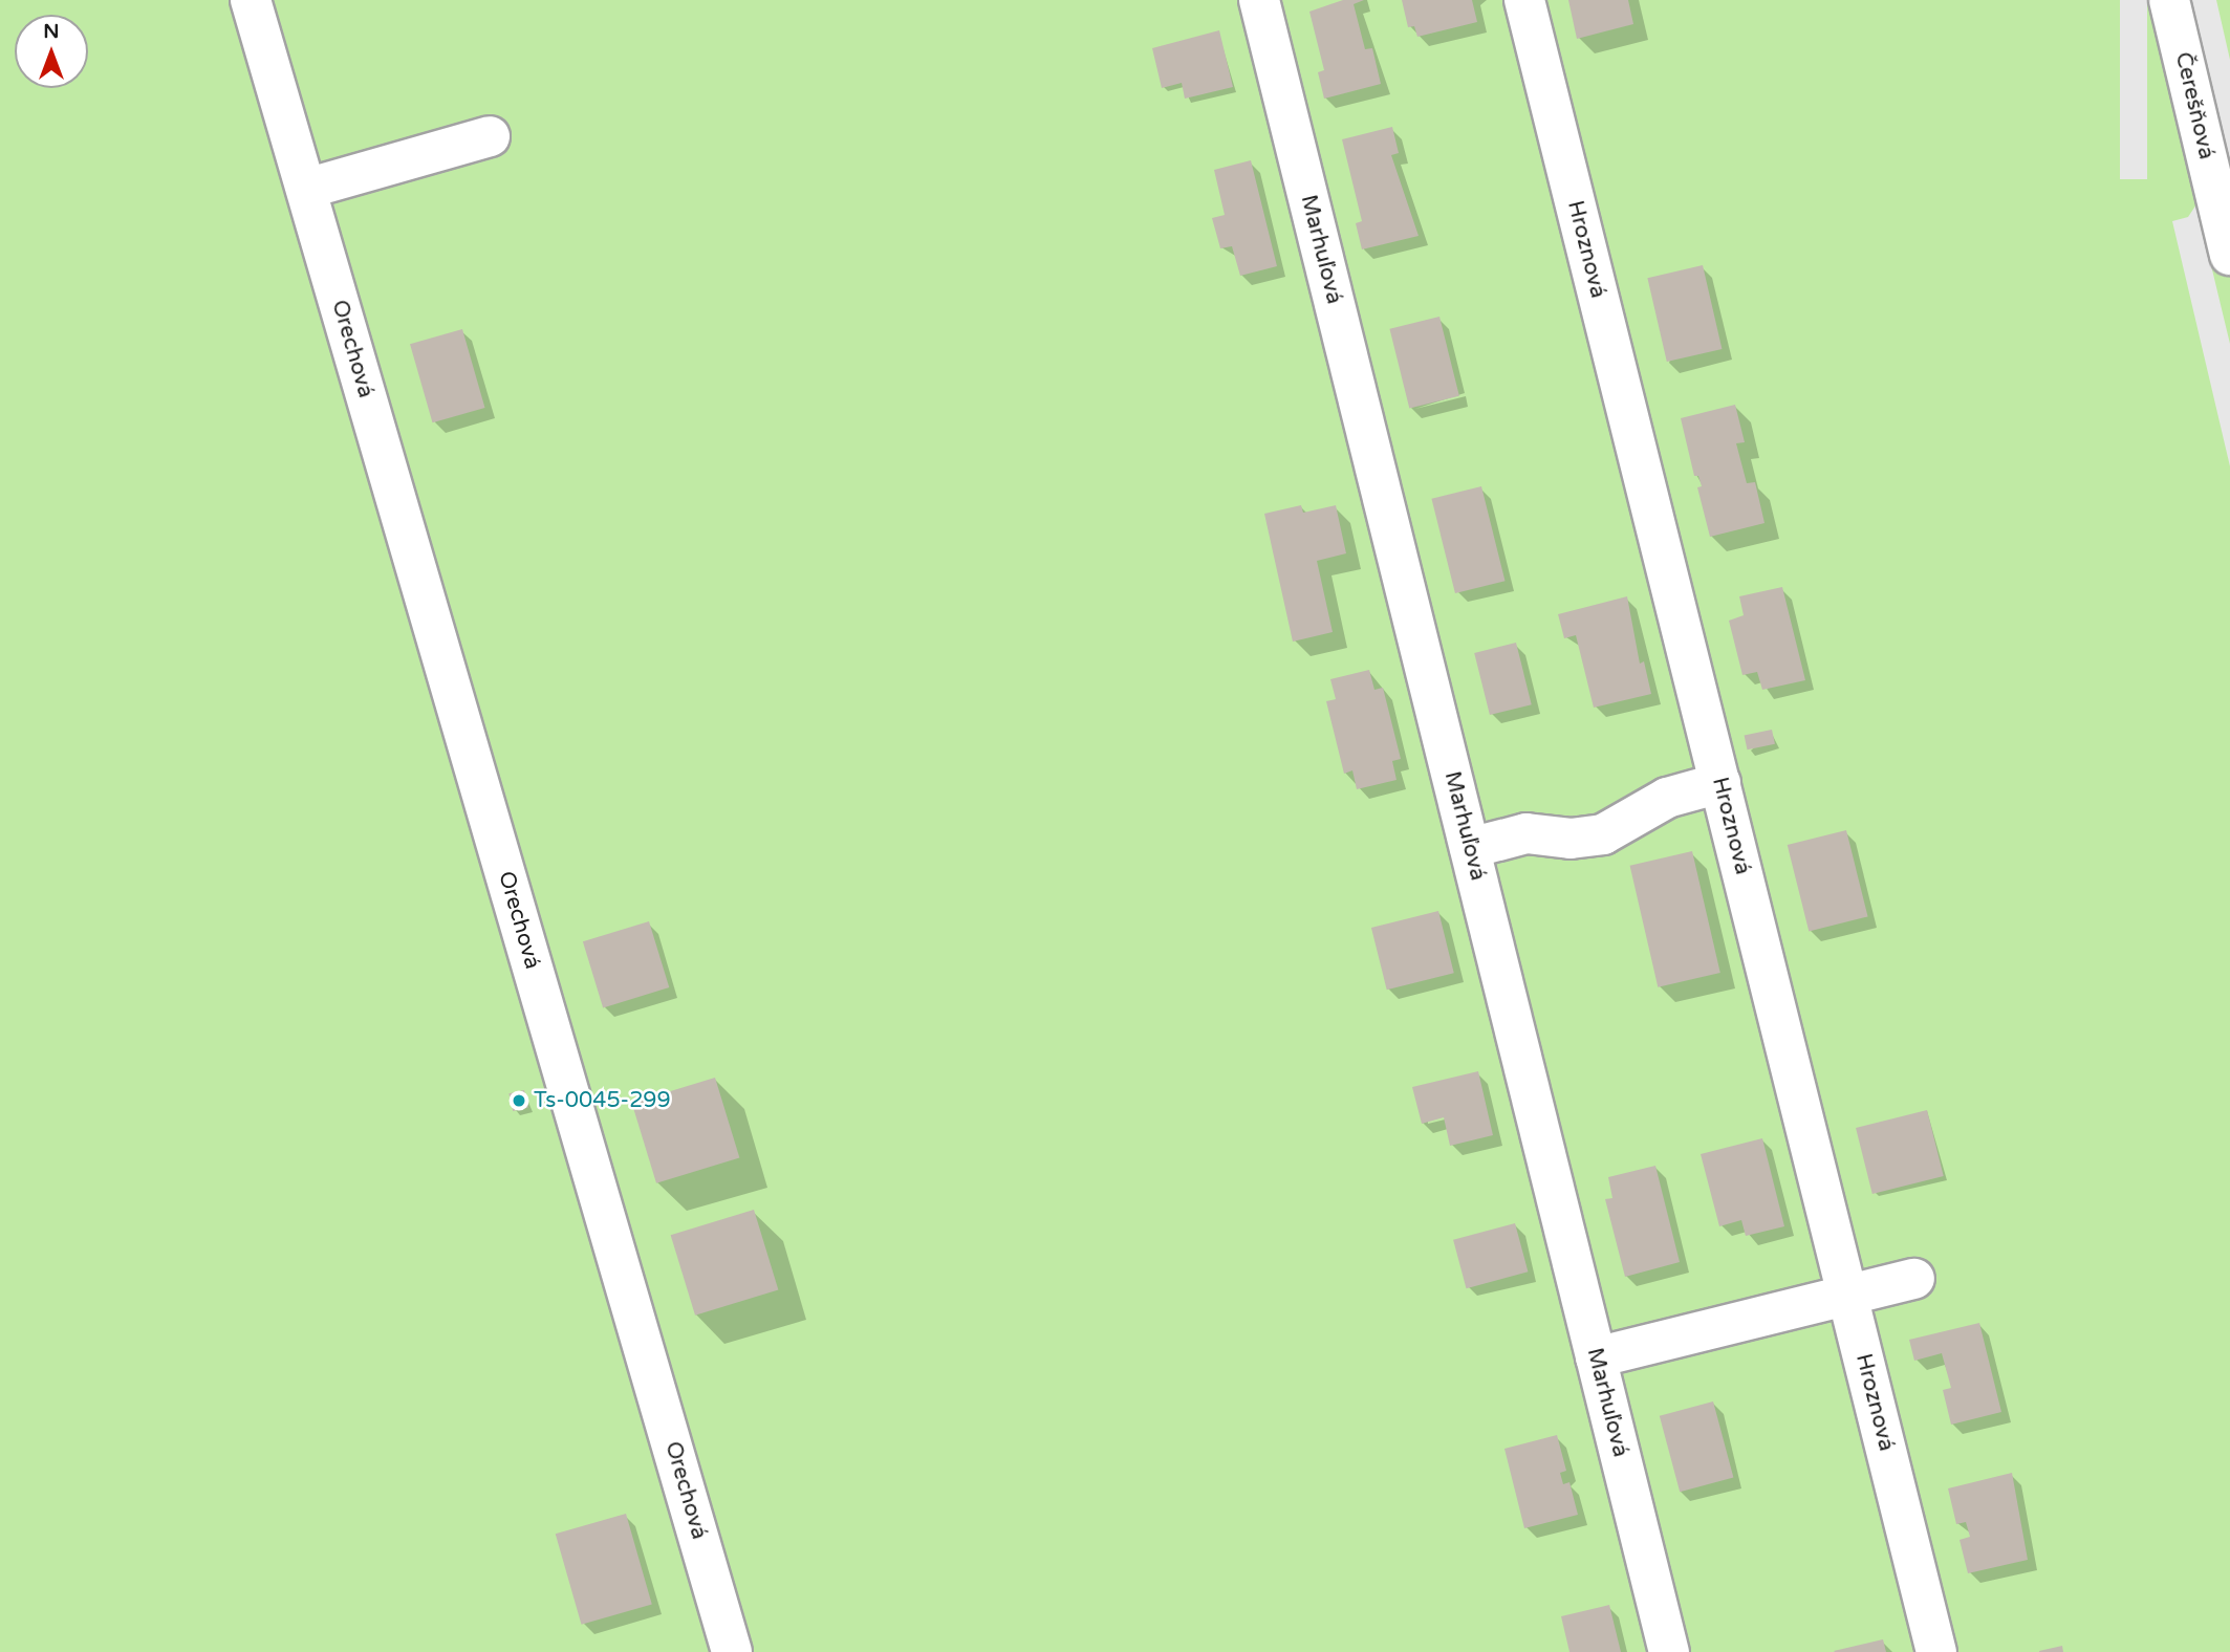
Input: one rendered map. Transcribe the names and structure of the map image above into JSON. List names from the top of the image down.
{
  "streets": {
    "street": [
      "Čerešňová",
      "Marhuľová",
      "Hroznová",
      "Orechová"
    ]
  },
  "places": ["Ts-0045-299"],
  "north": "top"
}
